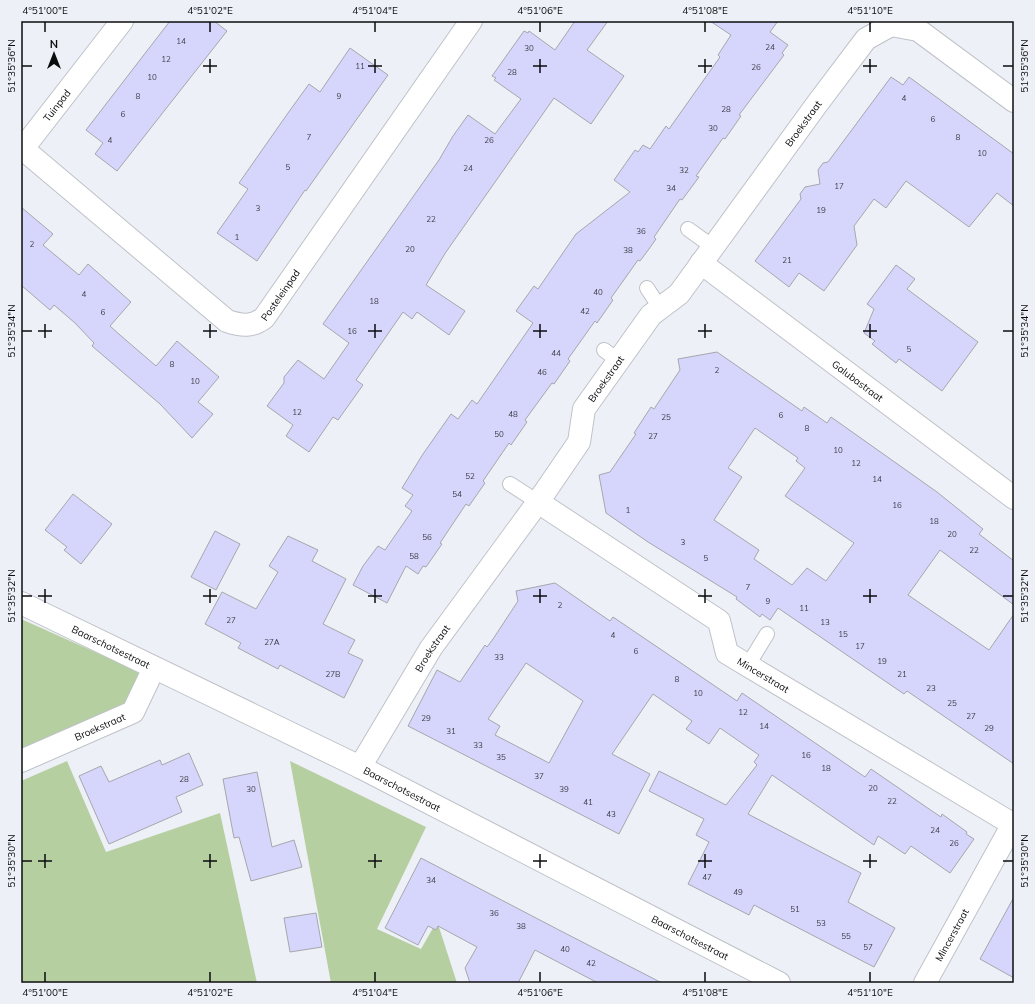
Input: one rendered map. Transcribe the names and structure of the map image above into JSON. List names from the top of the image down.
{
  "streets": {
    "street": [
      "Tuinpad",
      "Broekstraat",
      "Posteleinpad",
      "Galubastraat",
      "Baarschotsestraat",
      "Mincerstraat"
    ]
  },
  "crossings": [
    ["Tuinpad", "Posteleinpad"],
    ["Broekstraat", "Galubastraat"],
    ["Broekstraat", "Baarschotsestraat"],
    ["Broekstraat", "Mincerstraat"]
  ],
  "house_numbers": [
    "14",
    "24",
    "30",
    "12",
    "11",
    "26",
    "28",
    "10",
    "8",
    "9",
    "4",
    "28",
    "6",
    "6",
    "30",
    "7",
    "8",
    "4",
    "26",
    "10",
    "5",
    "24",
    "32",
    "17",
    "34",
    "3",
    "19",
    "22",
    "36",
    "1",
    "2",
    "20",
    "38",
    "21",
    "40",
    "4",
    "18",
    "42",
    "6",
    "16",
    "5",
    "44",
    "8",
    "2",
    "46",
    "10",
    "12",
    "48",
    "6",
    "25",
    "8",
    "50",
    "27",
    "10",
    "12",
    "52",
    "14",
    "54",
    "16",
    "1",
    "18",
    "20",
    "56",
    "3",
    "22",
    "58",
    "5",
    "7",
    "9",
    "2",
    "11",
    "27",
    "13",
    "15",
    "4",
    "27A",
    "17",
    "6",
    "33",
    "19",
    "27B",
    "21",
    "8",
    "23",
    "10",
    "25",
    "12",
    "27",
    "29",
    "14",
    "29",
    "31",
    "33",
    "16",
    "35",
    "18",
    "37",
    "28",
    "20",
    "30",
    "39",
    "22",
    "41",
    "43",
    "24",
    "26",
    "47",
    "34",
    "49",
    "51",
    "36",
    "53",
    "38",
    "55",
    "57",
    "40",
    "42"
  ],
  "north": "top",
  "coordinates": [
    "4°51'00\"E",
    "4°51'02\"E",
    "4°51'04\"E",
    "4°51'06\"E",
    "4°51'08\"E",
    "4°51'10\"E",
    "51°35'36\"N",
    "51°35'34\"N",
    "51°35'32\"N",
    "51°35'30\"N"
  ]
}
